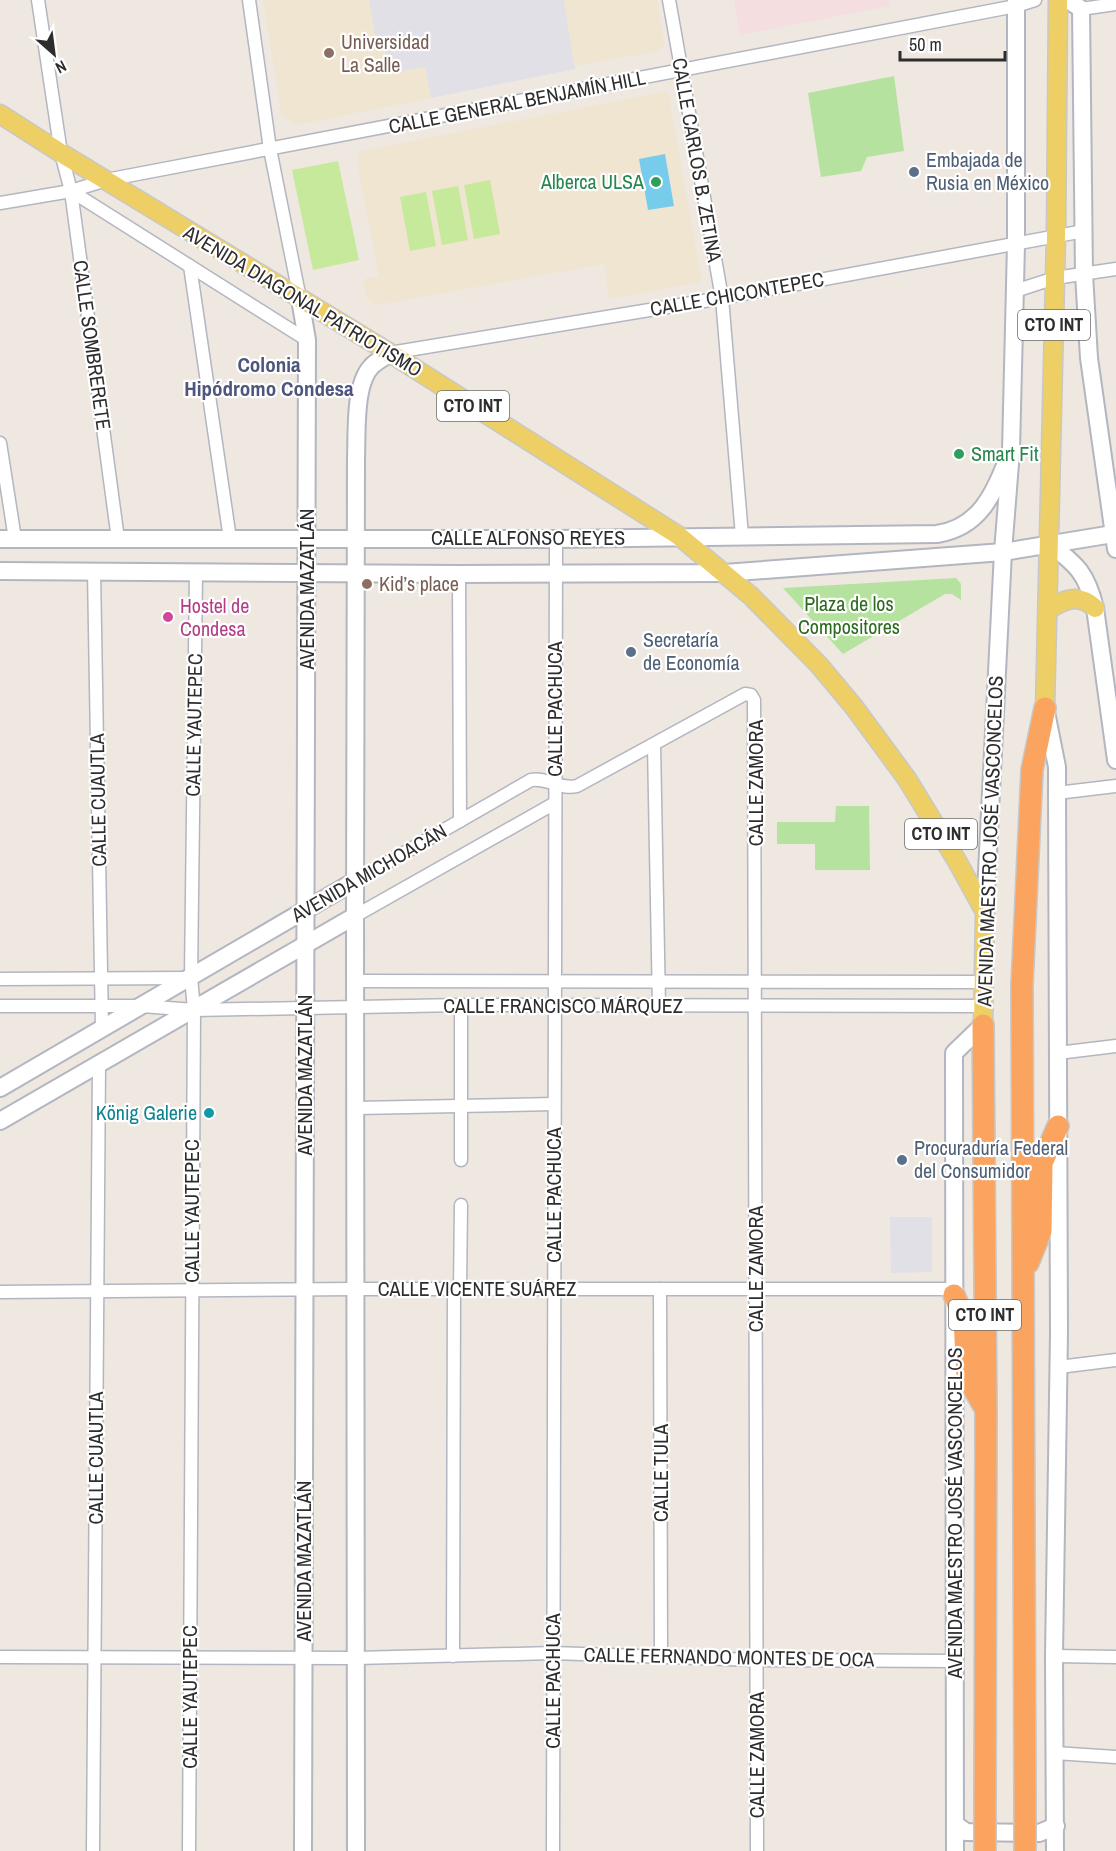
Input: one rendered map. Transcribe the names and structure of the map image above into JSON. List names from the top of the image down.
{
  "streets": {
    "highway": ["CTO INT"],
    "main road": [
      "AVENIDA DIAGONAL PATRIOTISMO",
      "CALLE ALFONSO REYES",
      "AVENIDA MAZATLÁN",
      "AVENIDA MAESTRO JOSÉ VASCONCELOS",
      "AVENIDA MICHOACÁN"
    ],
    "street": [
      "CALLE GENERAL BENJAMÍN HILL",
      "CALLE CARLOS B. ZETINA",
      "CALLE CHICONTEPEC",
      "CALLE SOMBRERETE",
      "CALLE PACHUCA",
      "CALLE YAUTEPEC",
      "CALLE ZAMORA",
      "CALLE CUAUTLA",
      "CALLE FRANCISCO MÁRQUEZ",
      "CALLE VICENTE SUÁREZ",
      "CALLE TULA",
      "CALLE FERNANDO MONTES DE OCA"
    ]
  },
  "crossings": [
    ["CALLE GENERAL BENJAMÍN HILL", "CALLE CARLOS B. ZETINA"],
    ["CALLE GENERAL BENJAMÍN HILL", "AVENIDA DIAGONAL PATRIOTISMO"],
    ["CALLE GENERAL BENJAMÍN HILL", "CALLE SOMBRERETE"],
    ["CALLE GENERAL BENJAMÍN HILL", "AVENIDA MAESTRO JOSÉ VASCONCELOS"],
    ["CALLE CARLOS B. ZETINA", "CALLE CHICONTEPEC"],
    ["CALLE CARLOS B. ZETINA", "CALLE ALFONSO REYES"],
    ["CALLE CHICONTEPEC", "AVENIDA DIAGONAL PATRIOTISMO"],
    ["CALLE CHICONTEPEC", "CTO INT"],
    ["CALLE CHICONTEPEC", "AVENIDA MAESTRO JOSÉ VASCONCELOS"],
    ["AVENIDA DIAGONAL PATRIOTISMO", "CALLE SOMBRERETE"],
    ["AVENIDA DIAGONAL PATRIOTISMO", "CALLE ALFONSO REYES"],
    ["AVENIDA DIAGONAL PATRIOTISMO", "AVENIDA MAZATLÁN"],
    ["AVENIDA DIAGONAL PATRIOTISMO", "AVENIDA MAESTRO JOSÉ VASCONCELOS"],
    ["CTO INT", "CALLE ALFONSO REYES"],
    ["CTO INT", "AVENIDA MAESTRO JOSÉ VASCONCELOS"],
    ["CTO INT", "CALLE FRANCISCO MÁRQUEZ"],
    ["CALLE SOMBRERETE", "CALLE ALFONSO REYES"],
    ["CALLE ALFONSO REYES", "AVENIDA MAZATLÁN"],
    ["CALLE ALFONSO REYES", "CALLE PACHUCA"],
    ["CALLE ALFONSO REYES", "CALLE YAUTEPEC"],
    ["CALLE ALFONSO REYES", "CALLE CUAUTLA"],
    ["CALLE ALFONSO REYES", "AVENIDA MAESTRO JOSÉ VASCONCELOS"],
    ["AVENIDA MAZATLÁN", "AVENIDA MICHOACÁN"],
    ["AVENIDA MAZATLÁN", "CALLE FRANCISCO MÁRQUEZ"],
    ["AVENIDA MAZATLÁN", "CALLE VICENTE SUÁREZ"],
    ["AVENIDA MAZATLÁN", "CALLE FERNANDO MONTES DE OCA"],
    ["CALLE PACHUCA", "AVENIDA MICHOACÁN"],
    ["CALLE PACHUCA", "CALLE FRANCISCO MÁRQUEZ"],
    ["CALLE PACHUCA", "CALLE VICENTE SUÁREZ"],
    ["CALLE PACHUCA", "CALLE FERNANDO MONTES DE OCA"],
    ["CALLE YAUTEPEC", "AVENIDA MICHOACÁN"],
    ["CALLE YAUTEPEC", "CALLE FRANCISCO MÁRQUEZ"],
    ["CALLE YAUTEPEC", "CALLE VICENTE SUÁREZ"],
    ["CALLE YAUTEPEC", "CALLE FERNANDO MONTES DE OCA"],
    ["CALLE ZAMORA", "AVENIDA MICHOACÁN"],
    ["CALLE ZAMORA", "CALLE FRANCISCO MÁRQUEZ"],
    ["CALLE ZAMORA", "CALLE VICENTE SUÁREZ"],
    ["CALLE ZAMORA", "CALLE FERNANDO MONTES DE OCA"],
    ["CALLE CUAUTLA", "AVENIDA MICHOACÁN"],
    ["CALLE CUAUTLA", "CALLE FRANCISCO MÁRQUEZ"],
    ["CALLE CUAUTLA", "CALLE VICENTE SUÁREZ"],
    ["CALLE CUAUTLA", "CALLE FERNANDO MONTES DE OCA"],
    ["AVENIDA MAESTRO JOSÉ VASCONCELOS", "CALLE FRANCISCO MÁRQUEZ"],
    ["AVENIDA MAESTRO JOSÉ VASCONCELOS", "CALLE VICENTE SUÁREZ"],
    ["AVENIDA MAESTRO JOSÉ VASCONCELOS", "CALLE FERNANDO MONTES DE OCA"],
    ["AVENIDA MICHOACÁN", "CALLE FRANCISCO MÁRQUEZ"],
    ["CALLE VICENTE SUÁREZ", "CALLE TULA"],
    ["CALLE TULA", "CALLE FERNANDO MONTES DE OCA"]
  ],
  "districts": ["Colonia Hipódromo Condesa"],
  "parks": ["Plaza de los Compositores"],
  "places": [
    "Universidad La Salle",
    "Embajada de Rusia en México",
    "Alberca ULSA",
    "Smart Fit",
    "Kid’s place",
    "Hostel de Condesa",
    "Secretaría de Economía",
    "König Galerie",
    "Procuraduría Federal del Consumidor"
  ],
  "scale_bar": "50 m",
  "north": "bottom right"
}
